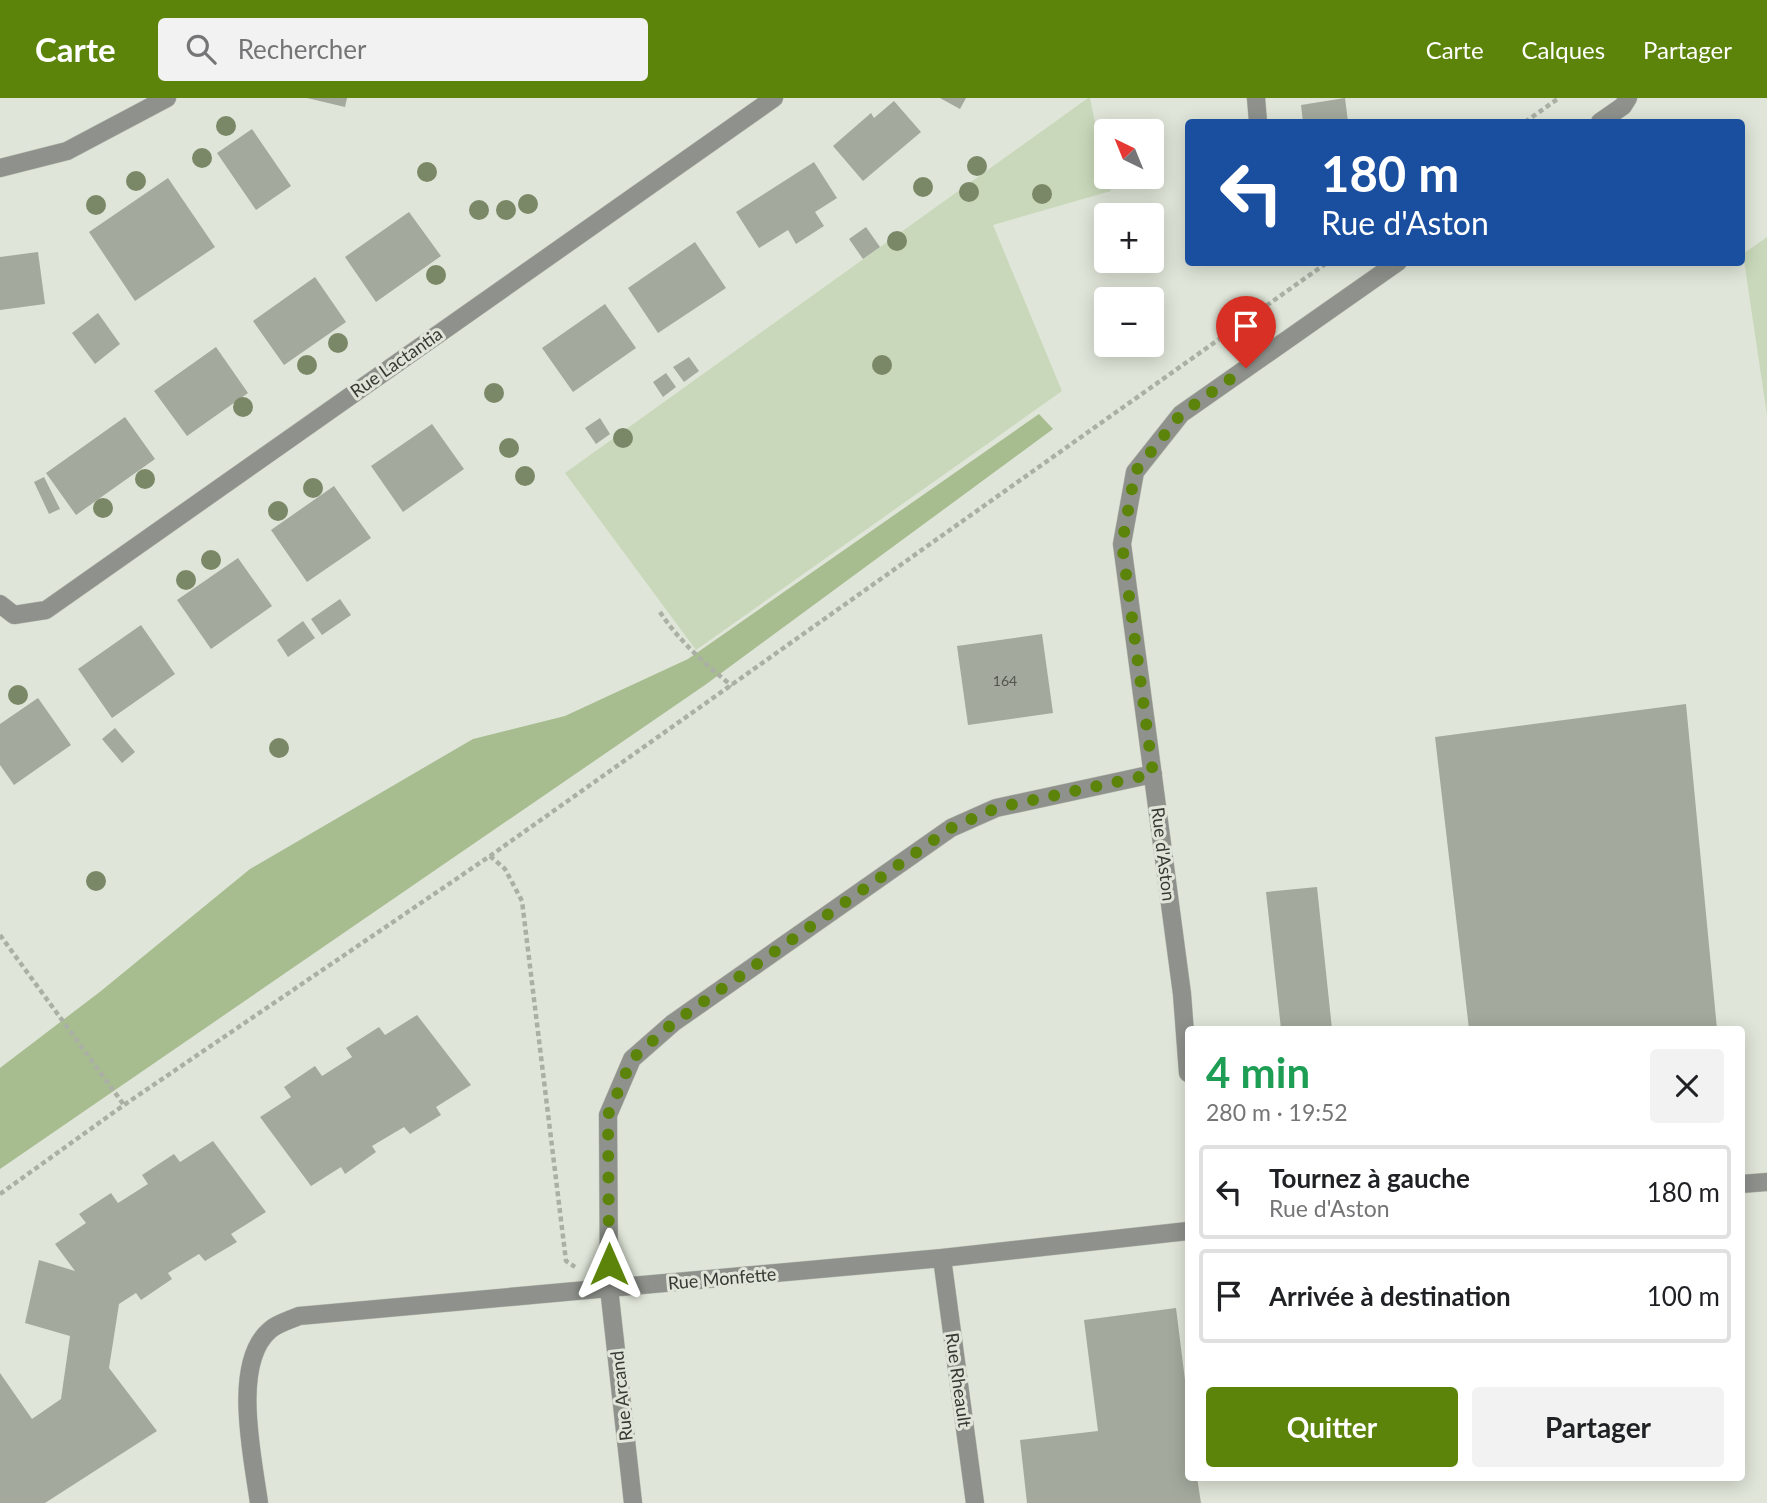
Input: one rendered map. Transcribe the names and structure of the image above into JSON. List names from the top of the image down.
{
  "streets": {
    "street": [
      "Rue Lactantia",
      "Rue d'Aston",
      "Rue Monfette",
      "Rue Rheault",
      "Rue Arcand"
    ]
  },
  "crossings": [
    ["Rue d'Aston", "Rue Arcand"],
    ["Rue Monfette", "Rue Rheault"],
    ["Rue Monfette", "Rue Arcand"]
  ],
  "house_numbers": ["164"],
  "north": "top left",
  "page": {
    "header": "Carte",
    "search": "Rechercher",
    "nav": ["Carte", "Calques", "Partager"],
    "map_buttons": ["+", "−"],
    "turn": ["180 m", "Rue d'Aston"],
    "heading": ["4 min", "280 m · 19:52"],
    "list": [
      {
        "name": "Tournez à gauche",
        "note": "Rue d'Aston",
        "value": "180 m"
      },
      {
        "name": "Arrivée à destination",
        "value": "100 m"
      }
    ],
    "buttons": ["Quitter", "Partager"]
  }
}
